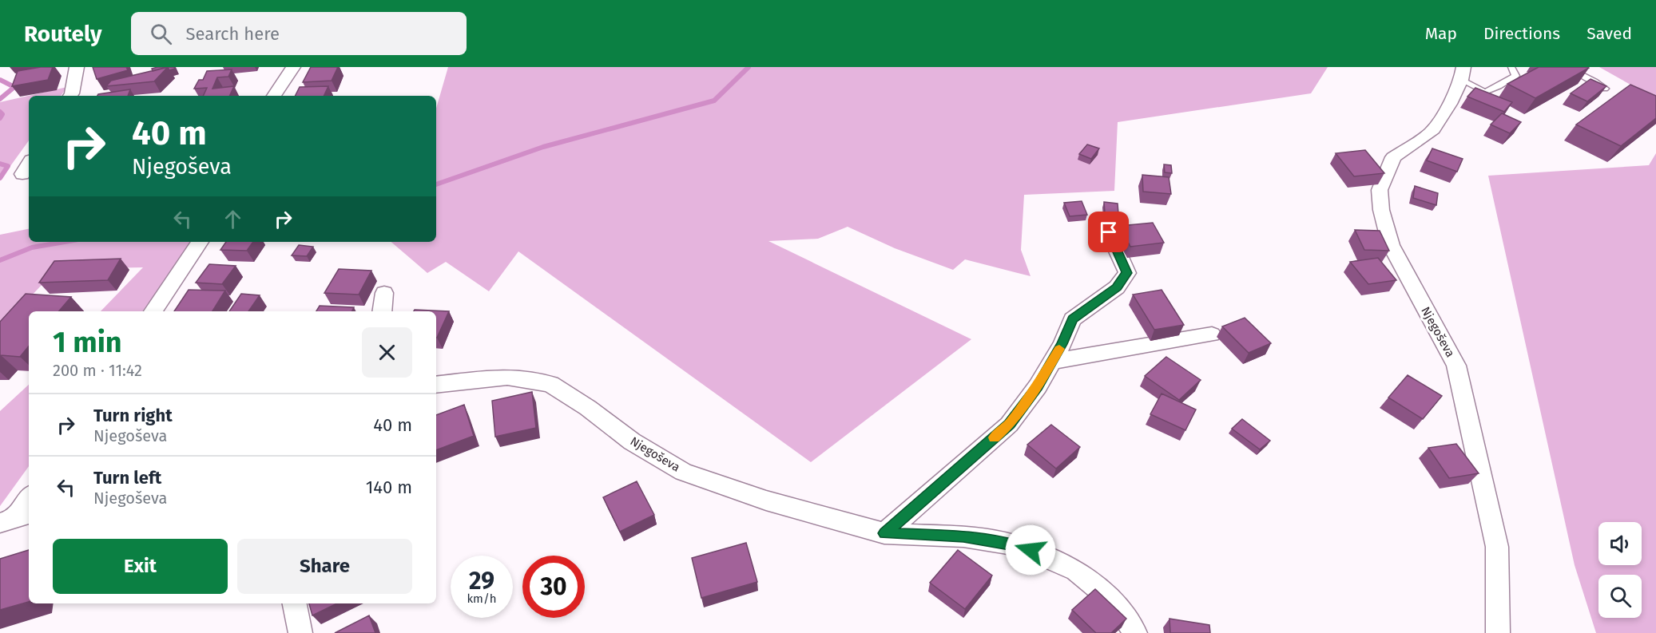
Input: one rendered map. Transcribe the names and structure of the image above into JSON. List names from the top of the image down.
{
  "streets": {
    "street": ["Njegoševa"]
  },
  "page": {
    "header": "Routely",
    "search": "Search here",
    "nav": ["Map", "Directions", "Saved"],
    "turn": ["40 m", "Njegoševa"],
    "heading": ["1 min", "200 m · 11:42"],
    "list": [
      {
        "name": "Turn right",
        "note": "Njegoševa",
        "value": "40 m"
      },
      {
        "name": "Turn left",
        "note": "Njegoševa",
        "value": "140 m"
      }
    ],
    "buttons": ["Exit", "Share"],
    "speed": "29 km/h",
    "limit": "30"
  }
}
